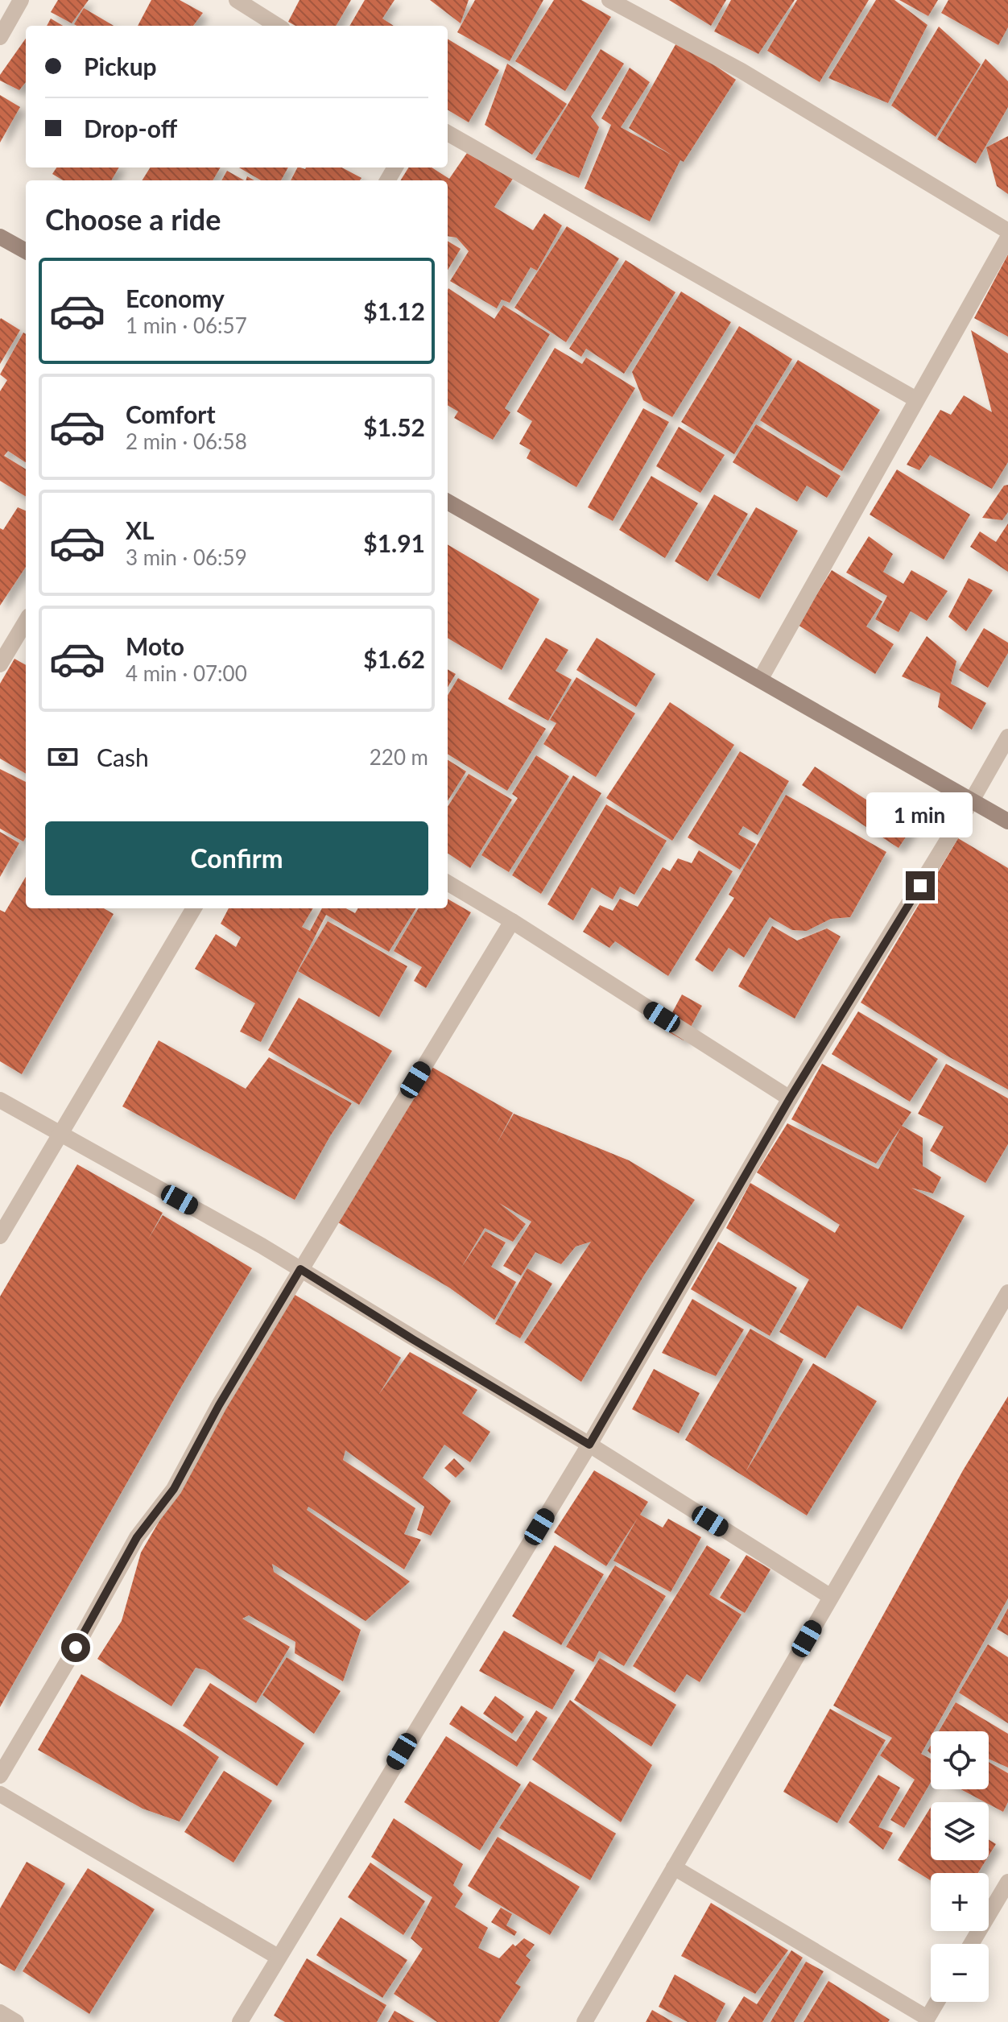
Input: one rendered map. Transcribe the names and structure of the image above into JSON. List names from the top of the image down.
{
  "page": {
    "banner": ["Pickup", "Drop-off"],
    "heading": "Choose a ride",
    "list": [
      {
        "name": "Economy",
        "note": "1 min · 06:57",
        "value": "$1.12"
      },
      {
        "name": "Comfort",
        "note": "2 min · 06:58",
        "value": "$1.52"
      },
      {
        "name": "XL",
        "note": "3 min · 06:59",
        "value": "$1.91"
      },
      {
        "name": "Moto",
        "note": "4 min · 07:00",
        "value": "$1.62"
      }
    ],
    "pay": ["Cash", "220 m"],
    "bubble": "1 min",
    "buttons": "Confirm",
    "map_buttons": ["+", "−"]
  }
}
